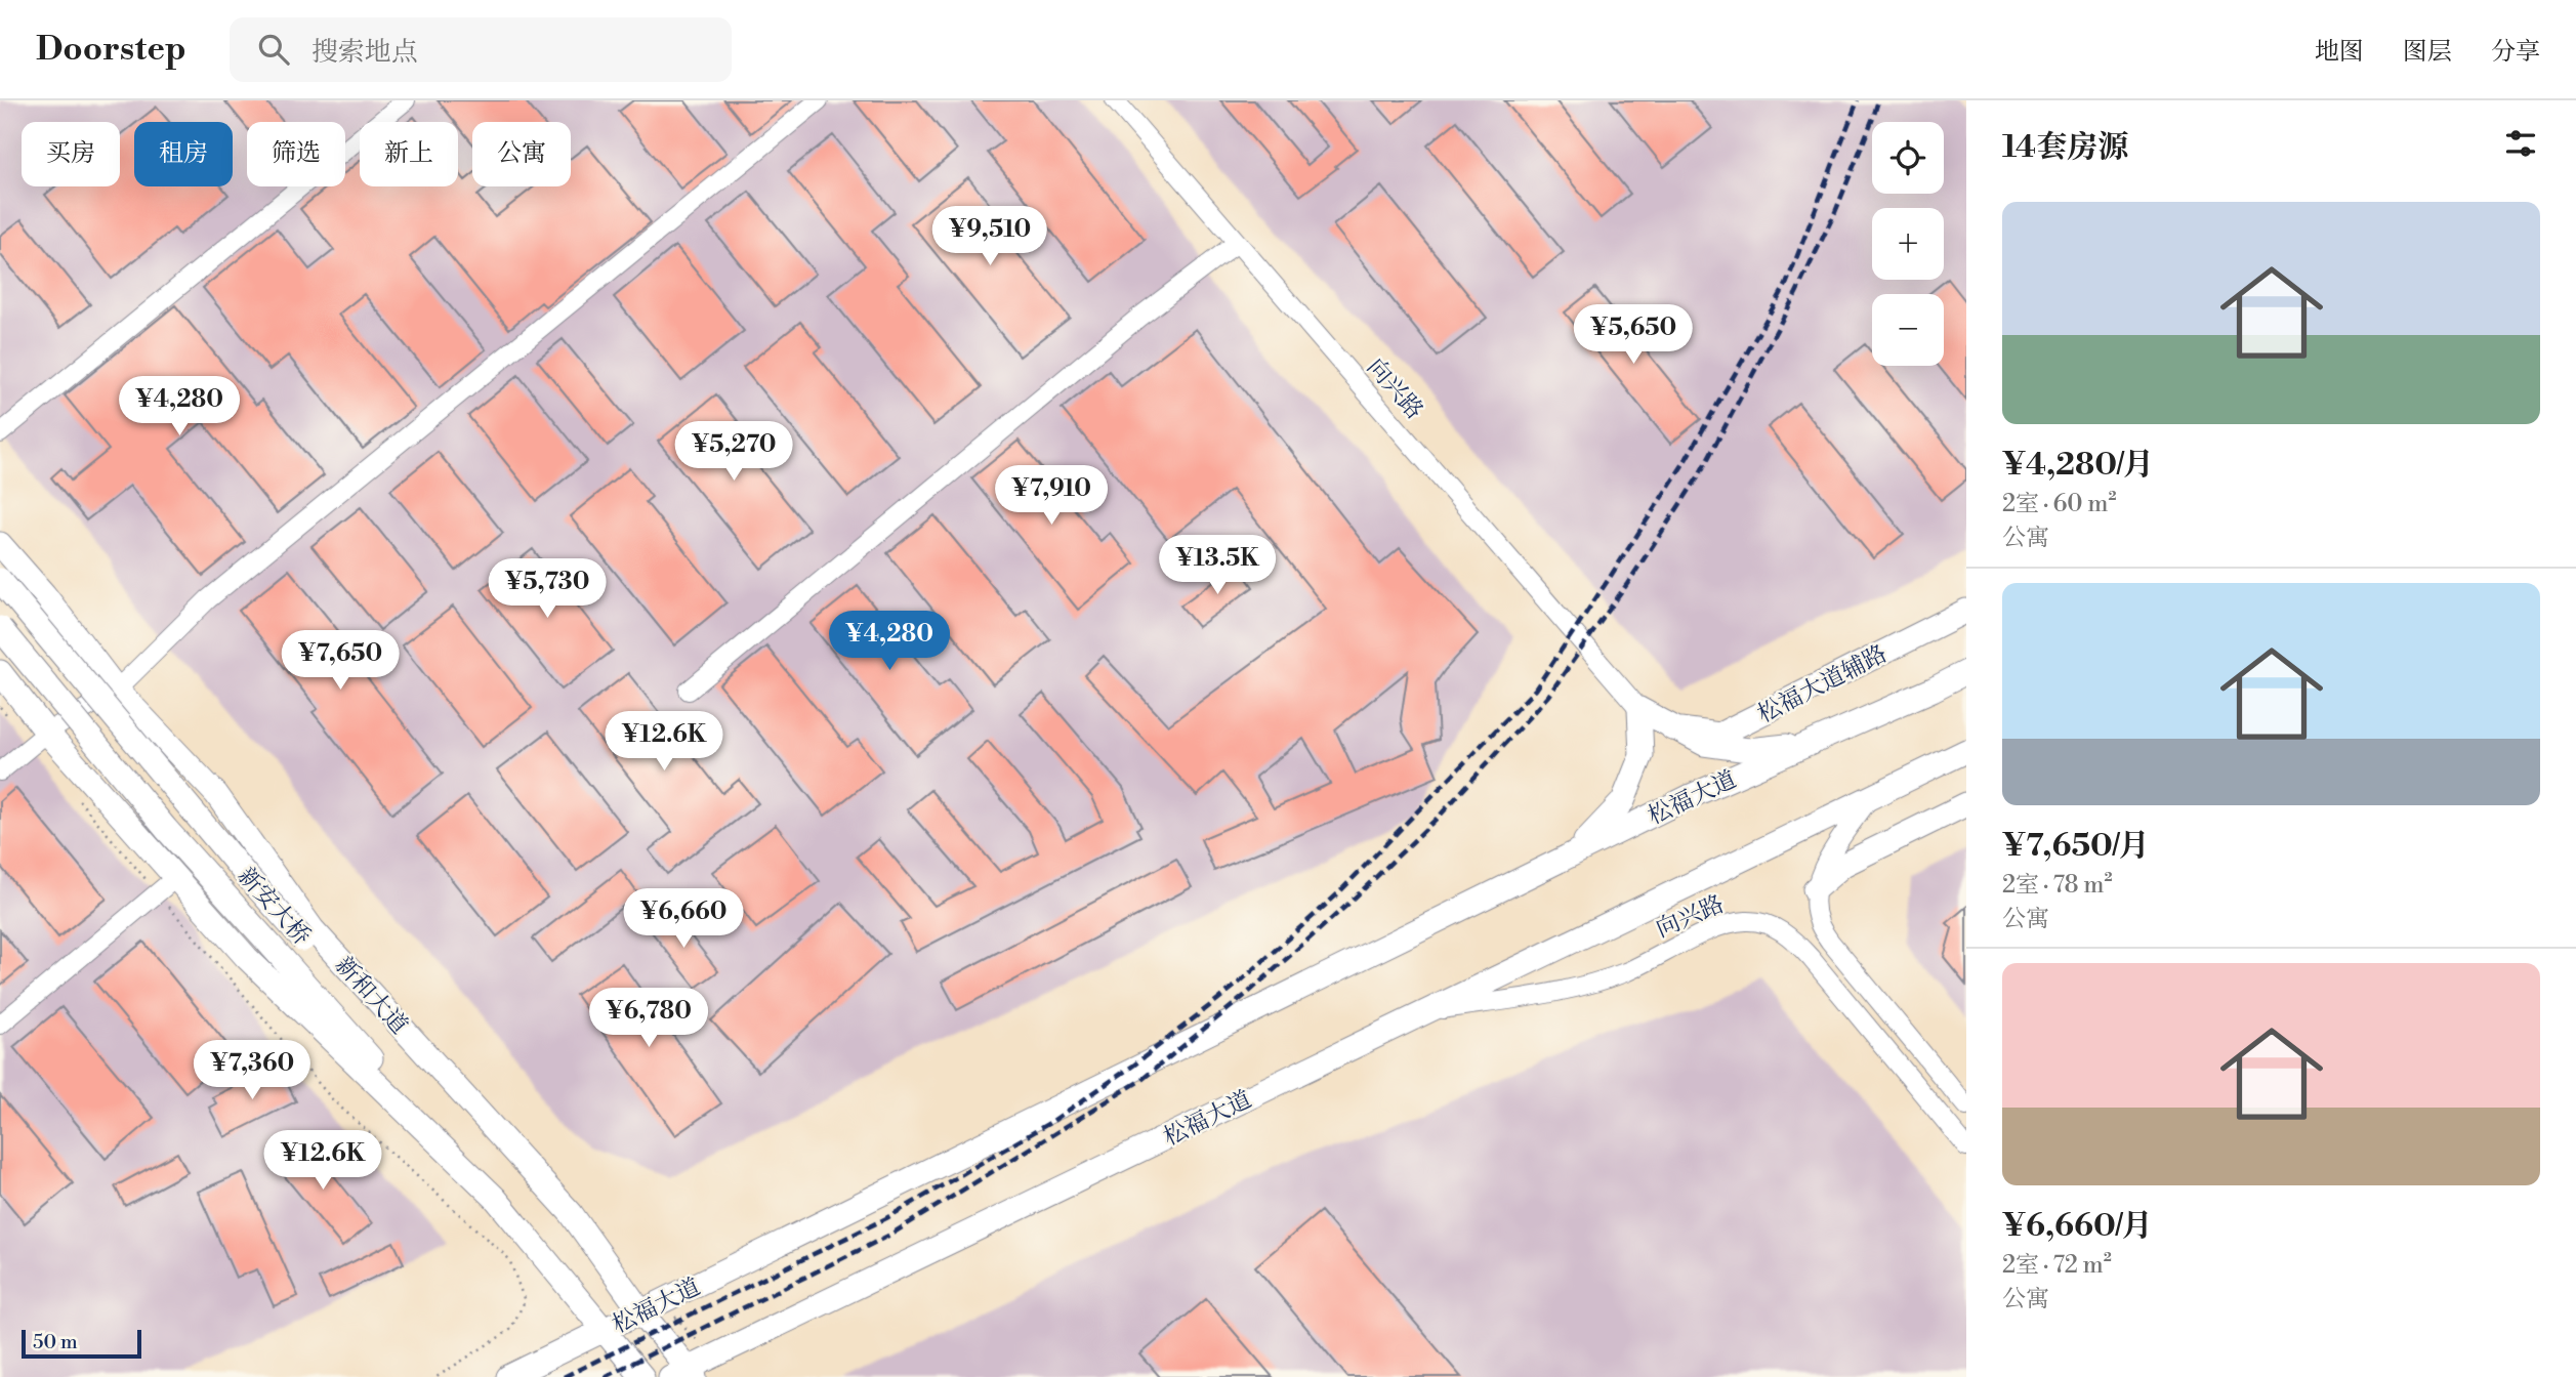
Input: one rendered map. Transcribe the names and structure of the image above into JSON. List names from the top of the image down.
{
  "streets": {
    "main road": [
      "松福大道辅路",
      "松福大道",
      "新安大桥",
      "新和大道"
    ],
    "street": ["向兴路"]
  },
  "crossings": [
    ["向兴路", "松福大道"],
    ["松福大道辅路", "松福大道"],
    ["松福大道", "新和大道"],
    ["新安大桥", "新和大道"]
  ],
  "scale_bar": "50 m",
  "page": {
    "header": "Doorstep",
    "search": "搜索地点",
    "nav": ["地图", "图层", "分享"],
    "heading": "14套房源",
    "map_buttons": ["+", "−"],
    "chip": [
      "买房",
      "租房",
      "筛选",
      "新上",
      "公寓"
    ],
    "list": [
      {
        "name": "¥4,280/月",
        "note": "2室 · 60 m² · 公寓"
      },
      {
        "name": "¥7,650/月",
        "note": "2室 · 78 m² · 公寓"
      },
      {
        "name": "¥6,660/月",
        "note": "2室 · 72 m² · 公寓"
      }
    ],
    "price": [
      "¥9,510",
      "¥5,650",
      "¥4,280",
      "¥5,270",
      "¥7,910",
      "¥13.5K",
      "¥5,730",
      "¥4,280",
      "¥7,650",
      "¥12.6K",
      "¥6,660",
      "¥6,780",
      "¥7,360",
      "¥12.6K"
    ],
    "scale": "50 m"
  }
}
